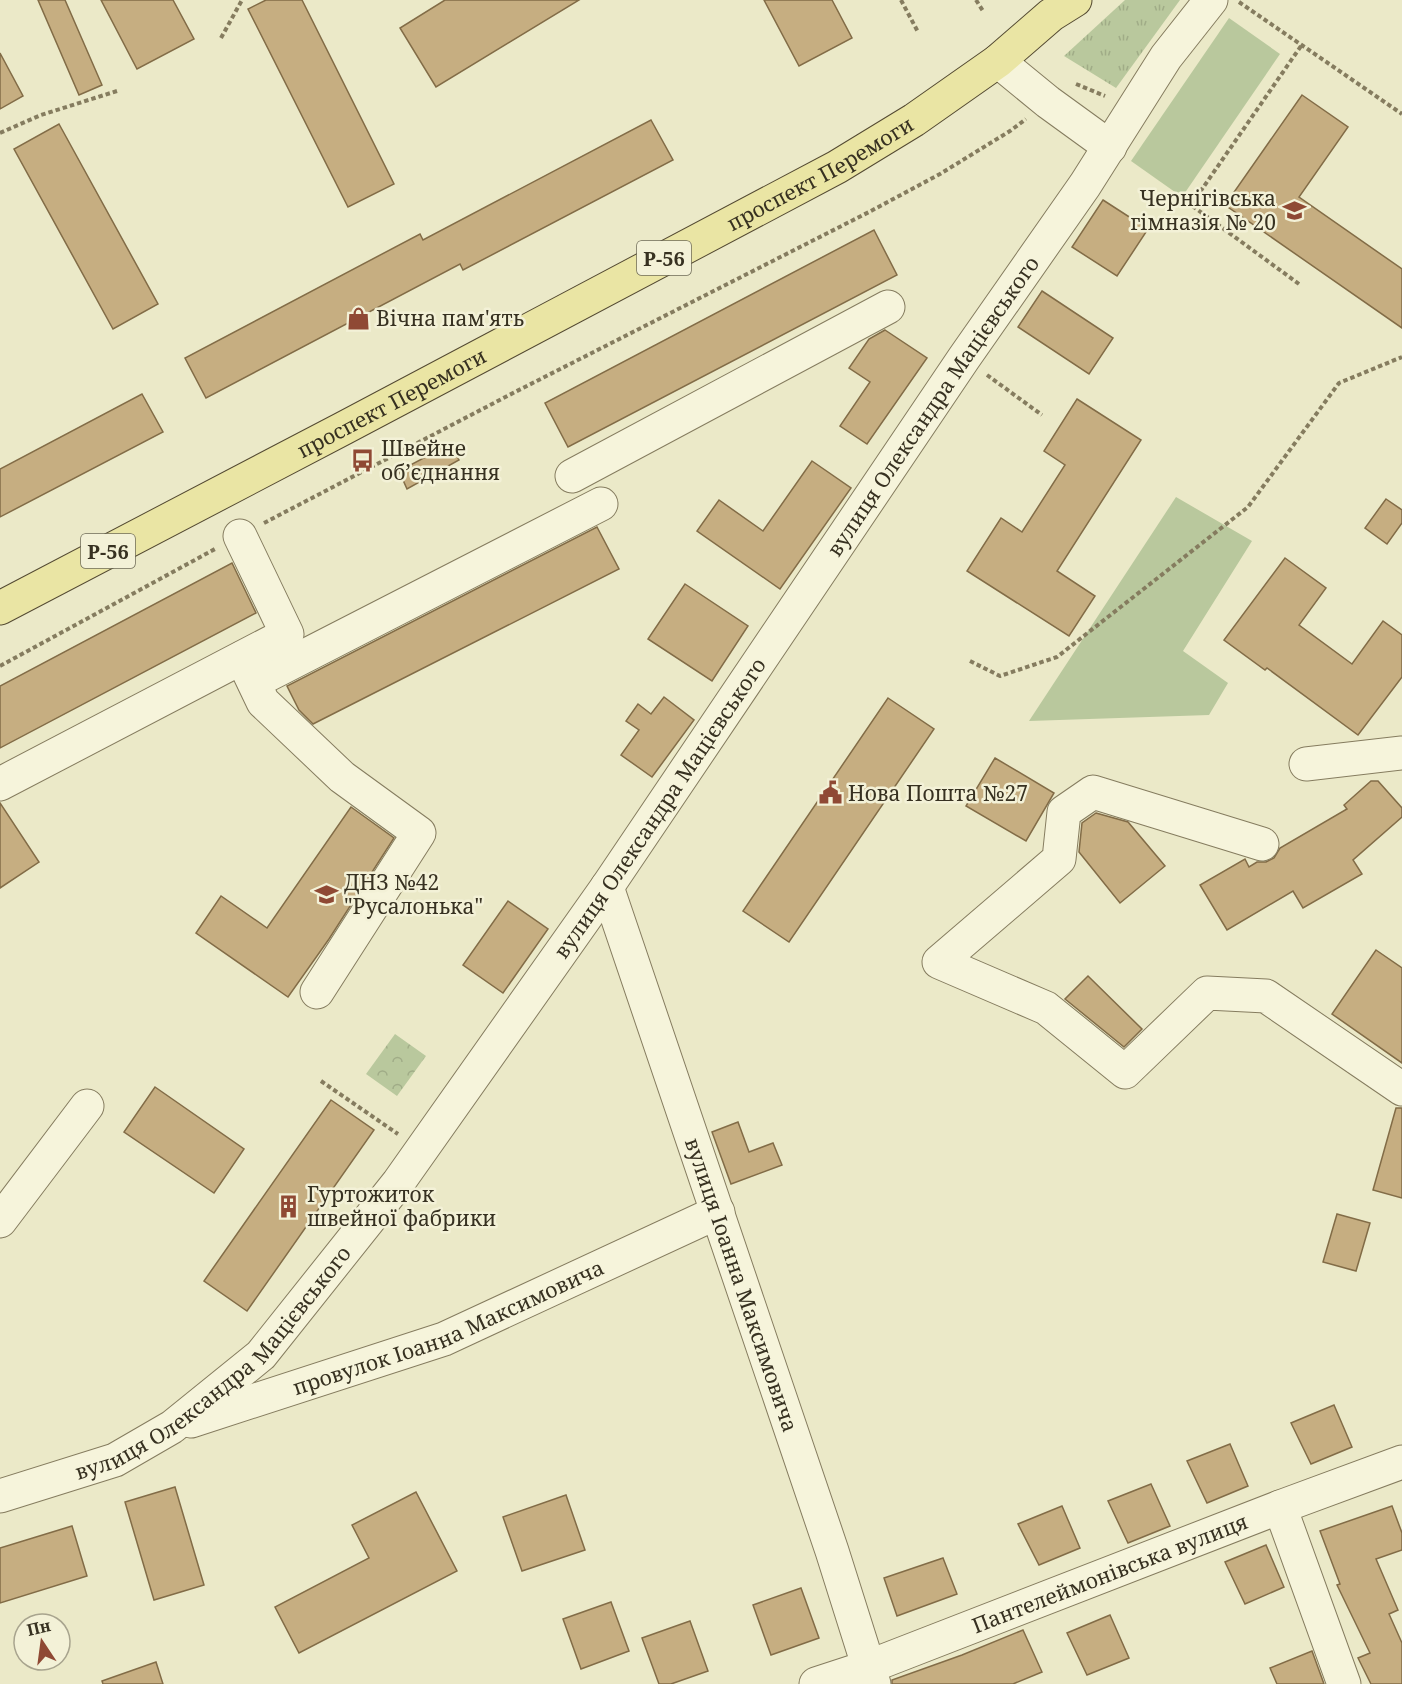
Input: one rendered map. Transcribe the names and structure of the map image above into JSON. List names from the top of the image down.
{
  "streets": {
    "main road": ["проспект Перемоги", "Р-56"],
    "street": [
      "вулиця Олександра Мацієвського",
      "вулиця Іоанна Максимовича",
      "провулок Іоанна Максимовича",
      "Пантелеймонівська вулиця"
    ]
  },
  "crossings": [
    ["вулиця Олександра Мацієвського", "вулиця Іоанна Максимовича"],
    ["вулиця Олександра Мацієвського", "провулок Іоанна Максимовича"],
    ["вулиця Іоанна Максимовича", "провулок Іоанна Максимовича"],
    ["вулиця Іоанна Максимовича", "Пантелеймонівська вулиця"]
  ],
  "places": {
    "school or university": ["Чернігівська гімназія № 20", "ДНЗ №42 \"Русалонька\""],
    "shop": ["Вічна пам'ять"],
    "bus stop": ["Швейне об’єднання"],
    "public building": ["Нова Пошта №27"],
    "building": ["Гуртожиток швейної фабрики"]
  },
  "north": "top"
}
